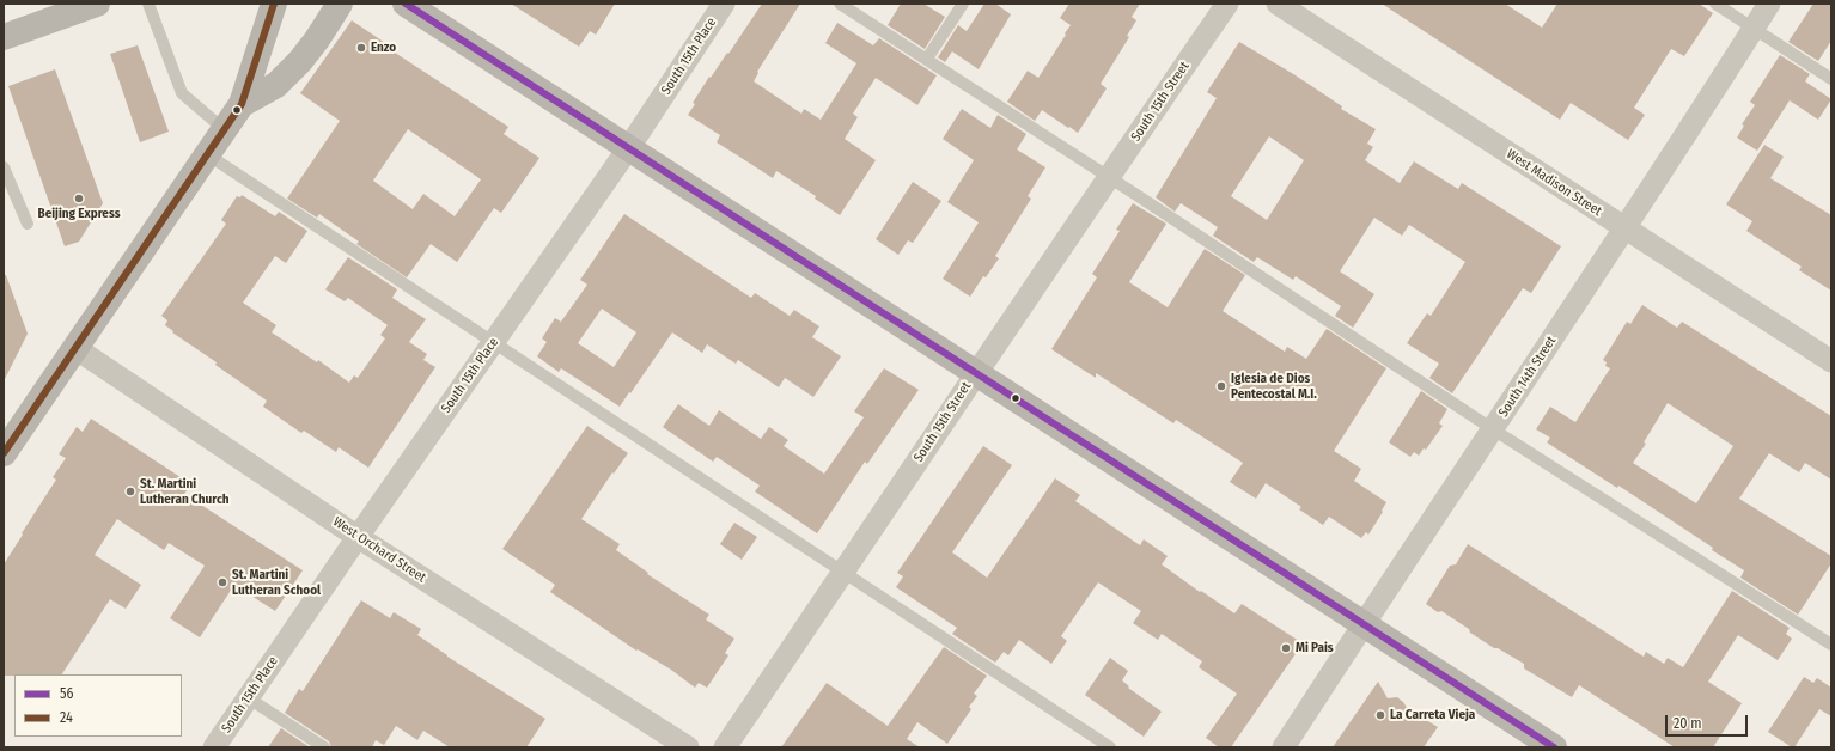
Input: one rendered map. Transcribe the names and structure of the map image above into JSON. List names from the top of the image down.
{
  "streets": {
    "street": [
      "South 15th Place",
      "South 15th Street",
      "West Madison Street",
      "South 14th Street",
      "West Orchard Street"
    ]
  },
  "crossings": [
    ["South 15th Place", "West Orchard Street"],
    ["West Madison Street", "South 14th Street"]
  ],
  "places": [
    "Enzo",
    "Beijing Express",
    "Iglesia de Dios Pentecostal M.I.",
    "St. Martini Lutheran Church",
    "St. Martini Lutheran School",
    "Mi Pais",
    "La Carreta Vieja"
  ],
  "lines": ["transit line 56", "transit line 24"],
  "legend": ["56", "24"],
  "scale_bar": "20 m"
}
